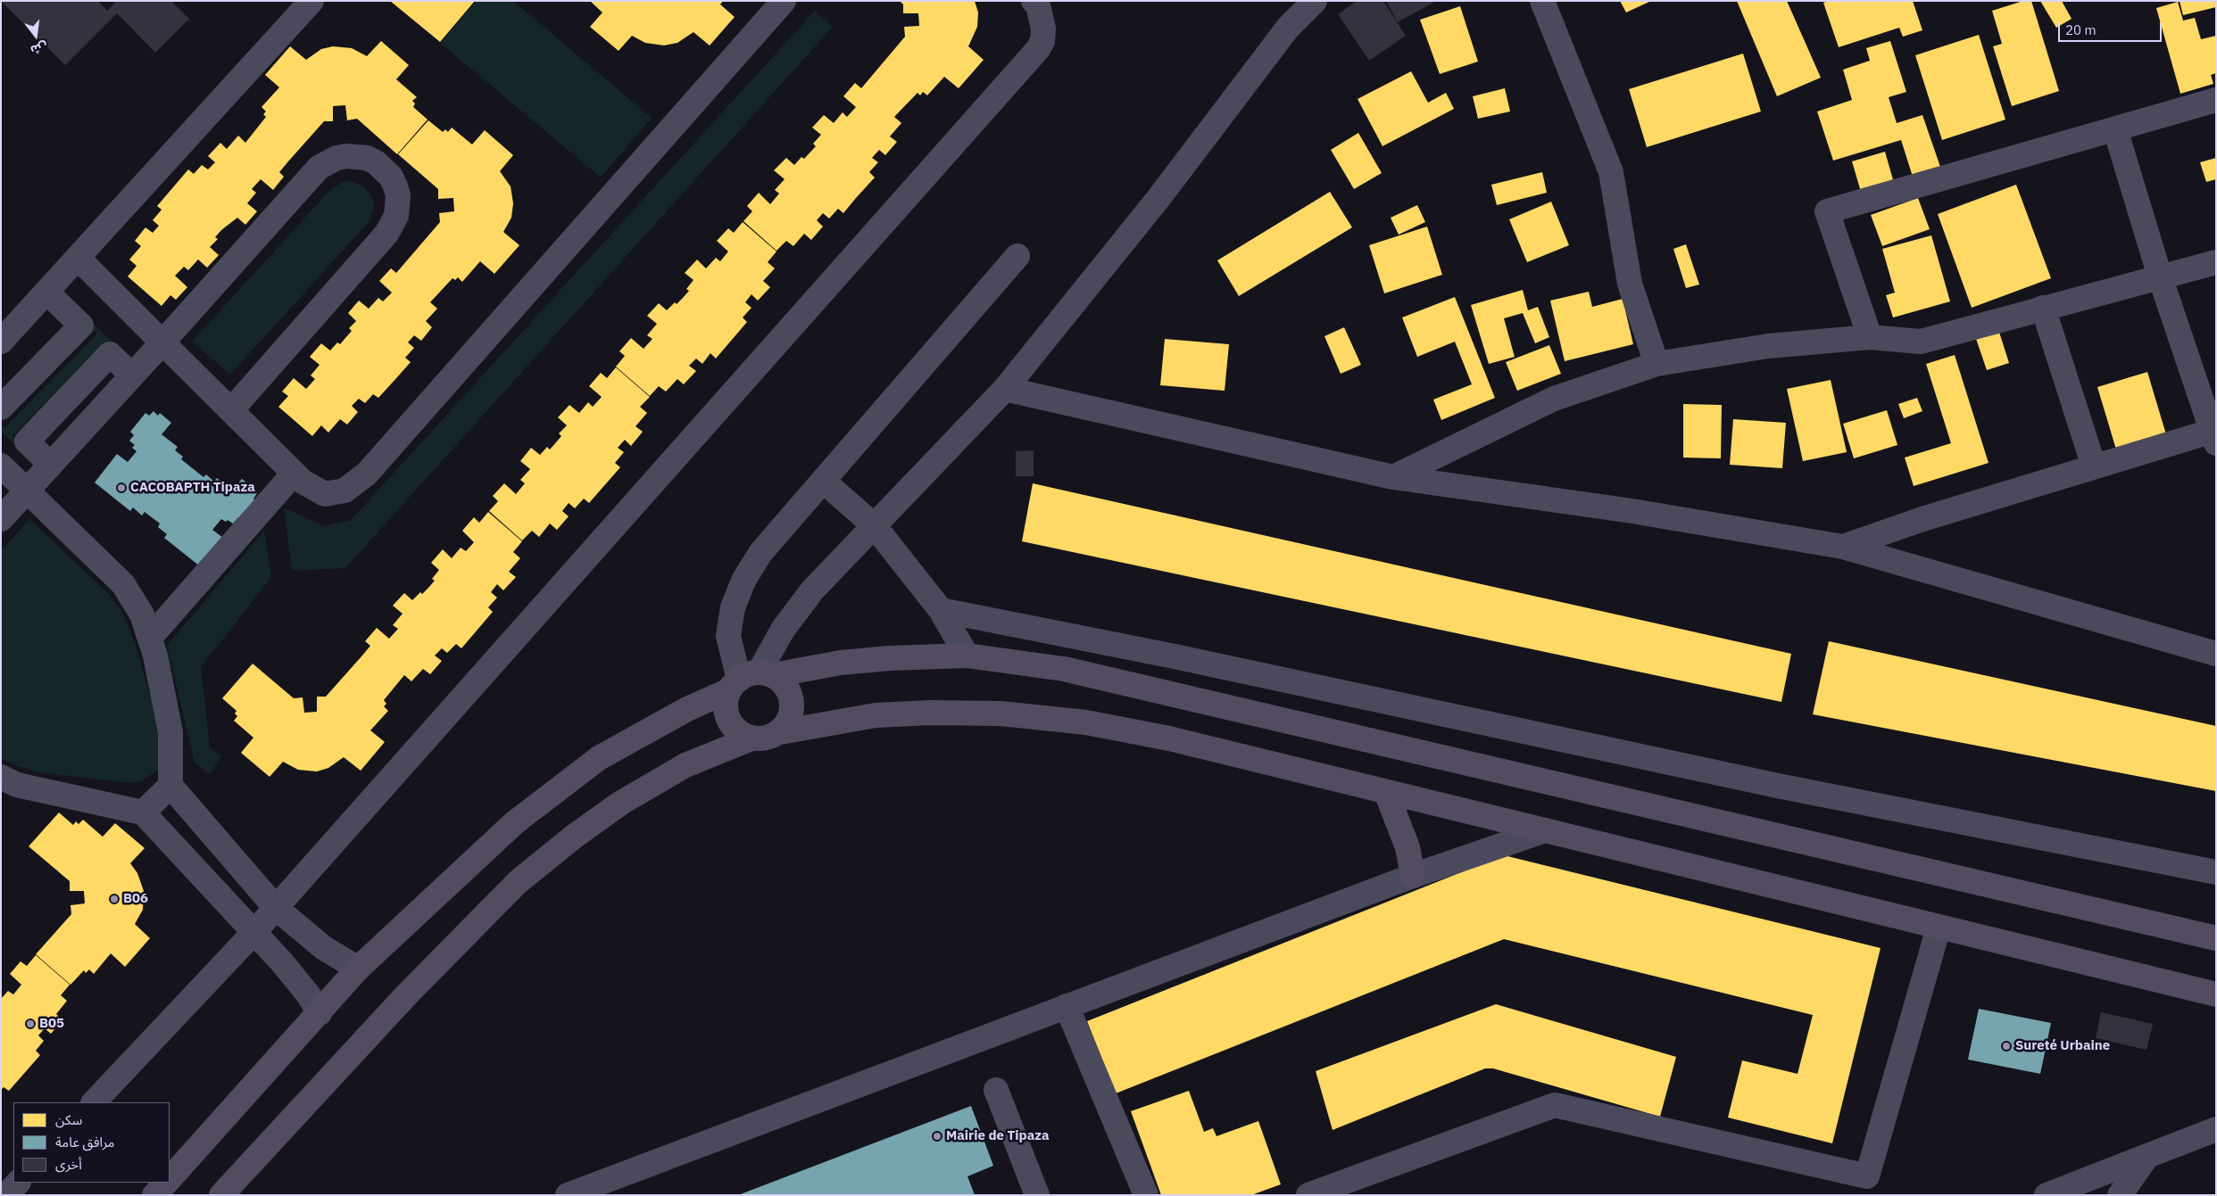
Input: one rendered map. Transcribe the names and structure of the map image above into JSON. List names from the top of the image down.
{
  "places": [
    "CACOBAPTH Tipaza",
    "B06",
    "B05",
    "Sureté Urbaine",
    "Mairie de Tipaza"
  ],
  "legend": ["سكن", "مرافق عامة", "أخرى"],
  "scale_bar": "20 m",
  "north": "bottom"
}
